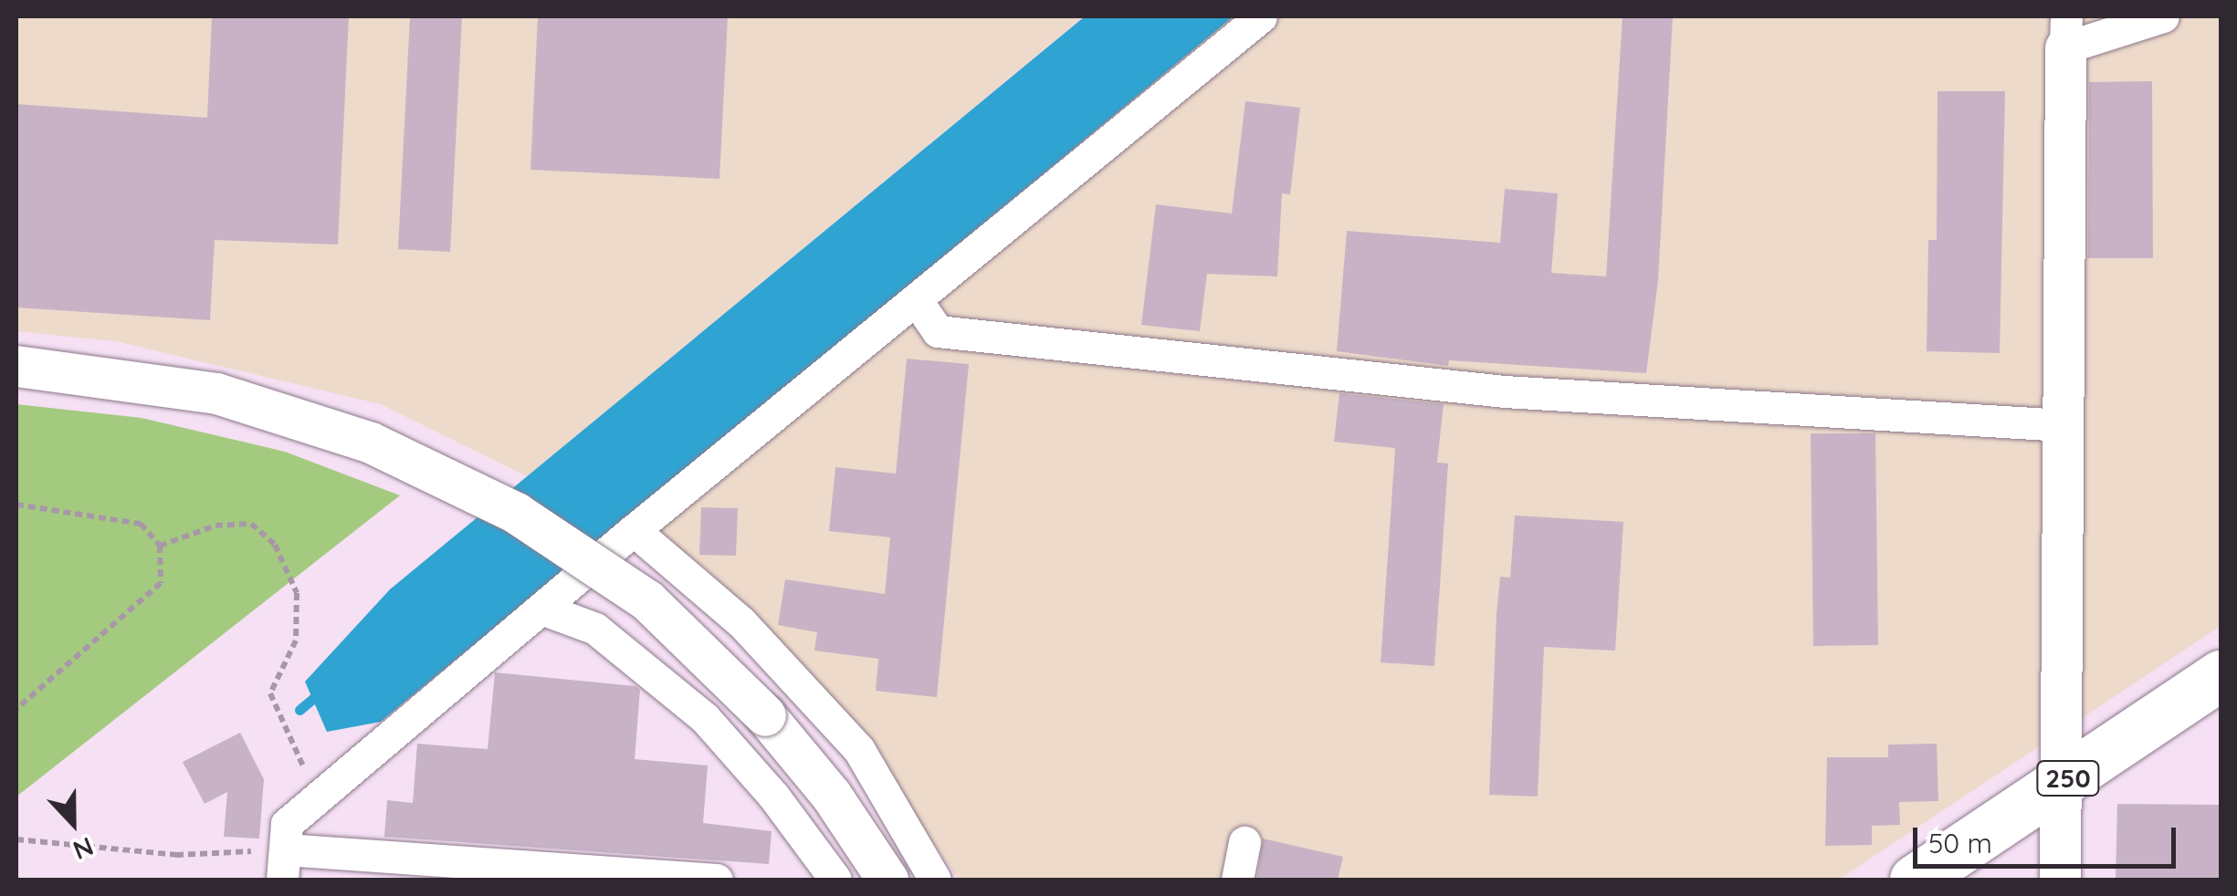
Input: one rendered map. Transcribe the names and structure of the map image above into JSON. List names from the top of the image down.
{
  "streets": {
    "highway": ["250"]
  },
  "scale_bar": "50 m",
  "north": "bottom"
}
